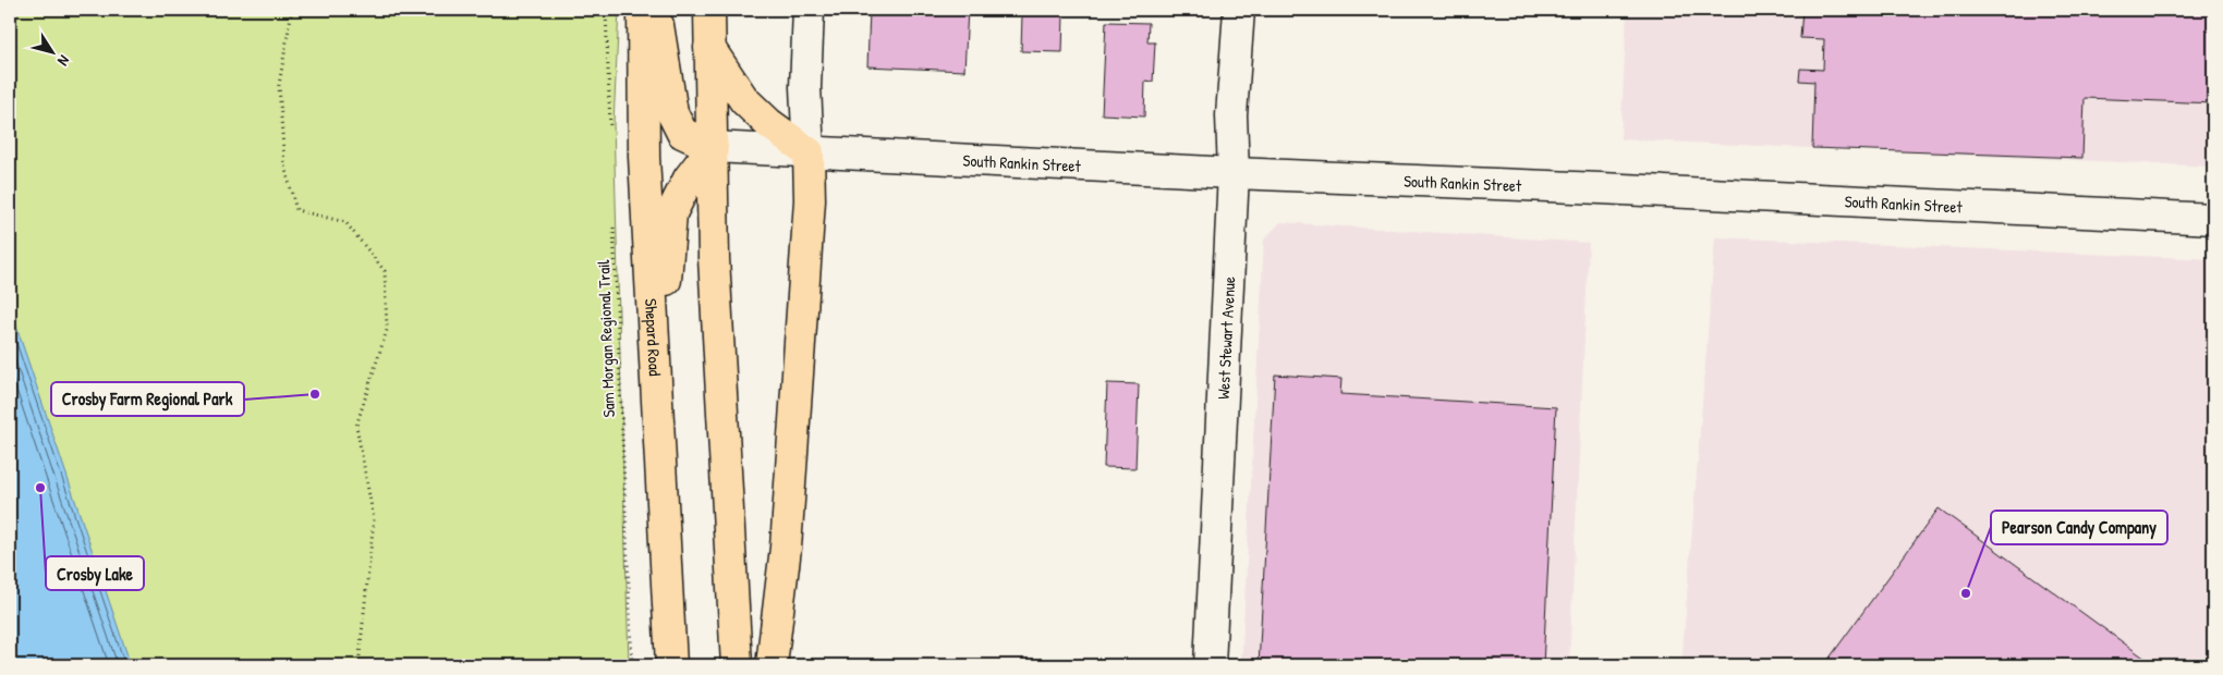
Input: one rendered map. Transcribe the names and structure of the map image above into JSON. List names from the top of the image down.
{
  "streets": {
    "highway": ["Shepard Road"],
    "street": ["South Rankin Street", "West Stewart Avenue"],
    "path": ["Sam Morgan Regional Trail"]
  },
  "crossings": [
    ["South Rankin Street", "West Stewart Avenue"]
  ],
  "places": ["Crosby Farm Regional Park", "Crosby Lake", "Pearson Candy Company"],
  "north": "bottom right"
}
